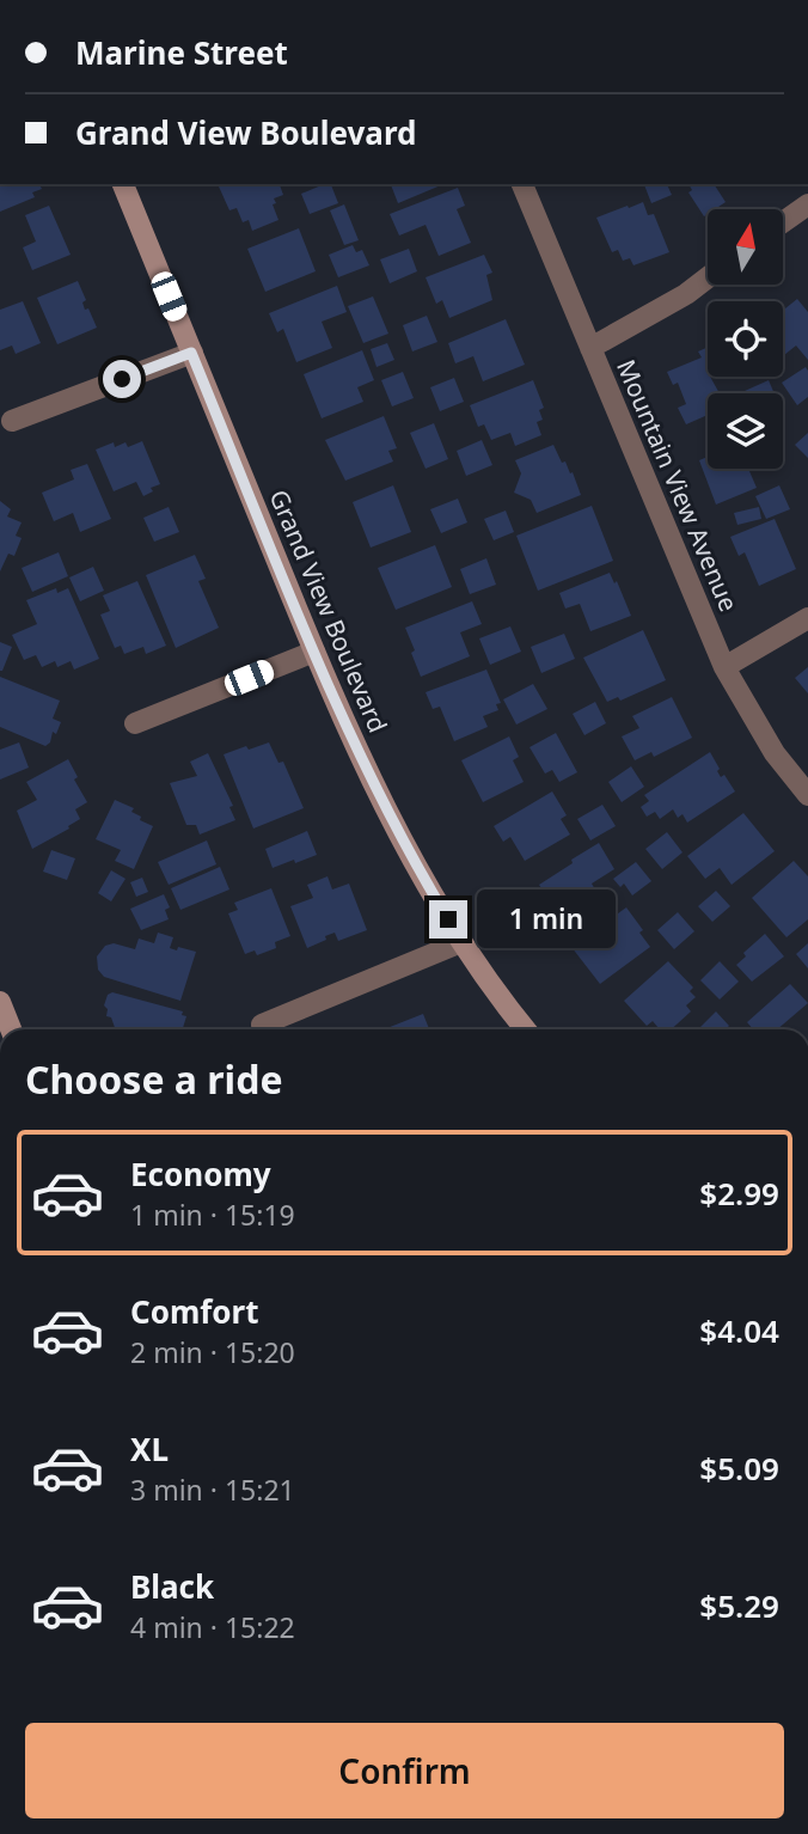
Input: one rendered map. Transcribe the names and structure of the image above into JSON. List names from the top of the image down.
{
  "streets": {
    "street": ["Mountain View Avenue", "Grand View Boulevard"]
  },
  "north": "top",
  "page": {
    "banner": ["Marine Street", "Grand View Boulevard"],
    "bubble": "1 min",
    "heading": "Choose a ride",
    "list": [
      {
        "name": "Economy",
        "note": "1 min · 15:19",
        "value": "$2.99"
      },
      {
        "name": "Comfort",
        "note": "2 min · 15:20",
        "value": "$4.04"
      },
      {
        "name": "XL",
        "note": "3 min · 15:21",
        "value": "$5.09"
      },
      {
        "name": "Black",
        "note": "4 min · 15:22",
        "value": "$5.29"
      }
    ],
    "buttons": "Confirm"
  }
}
